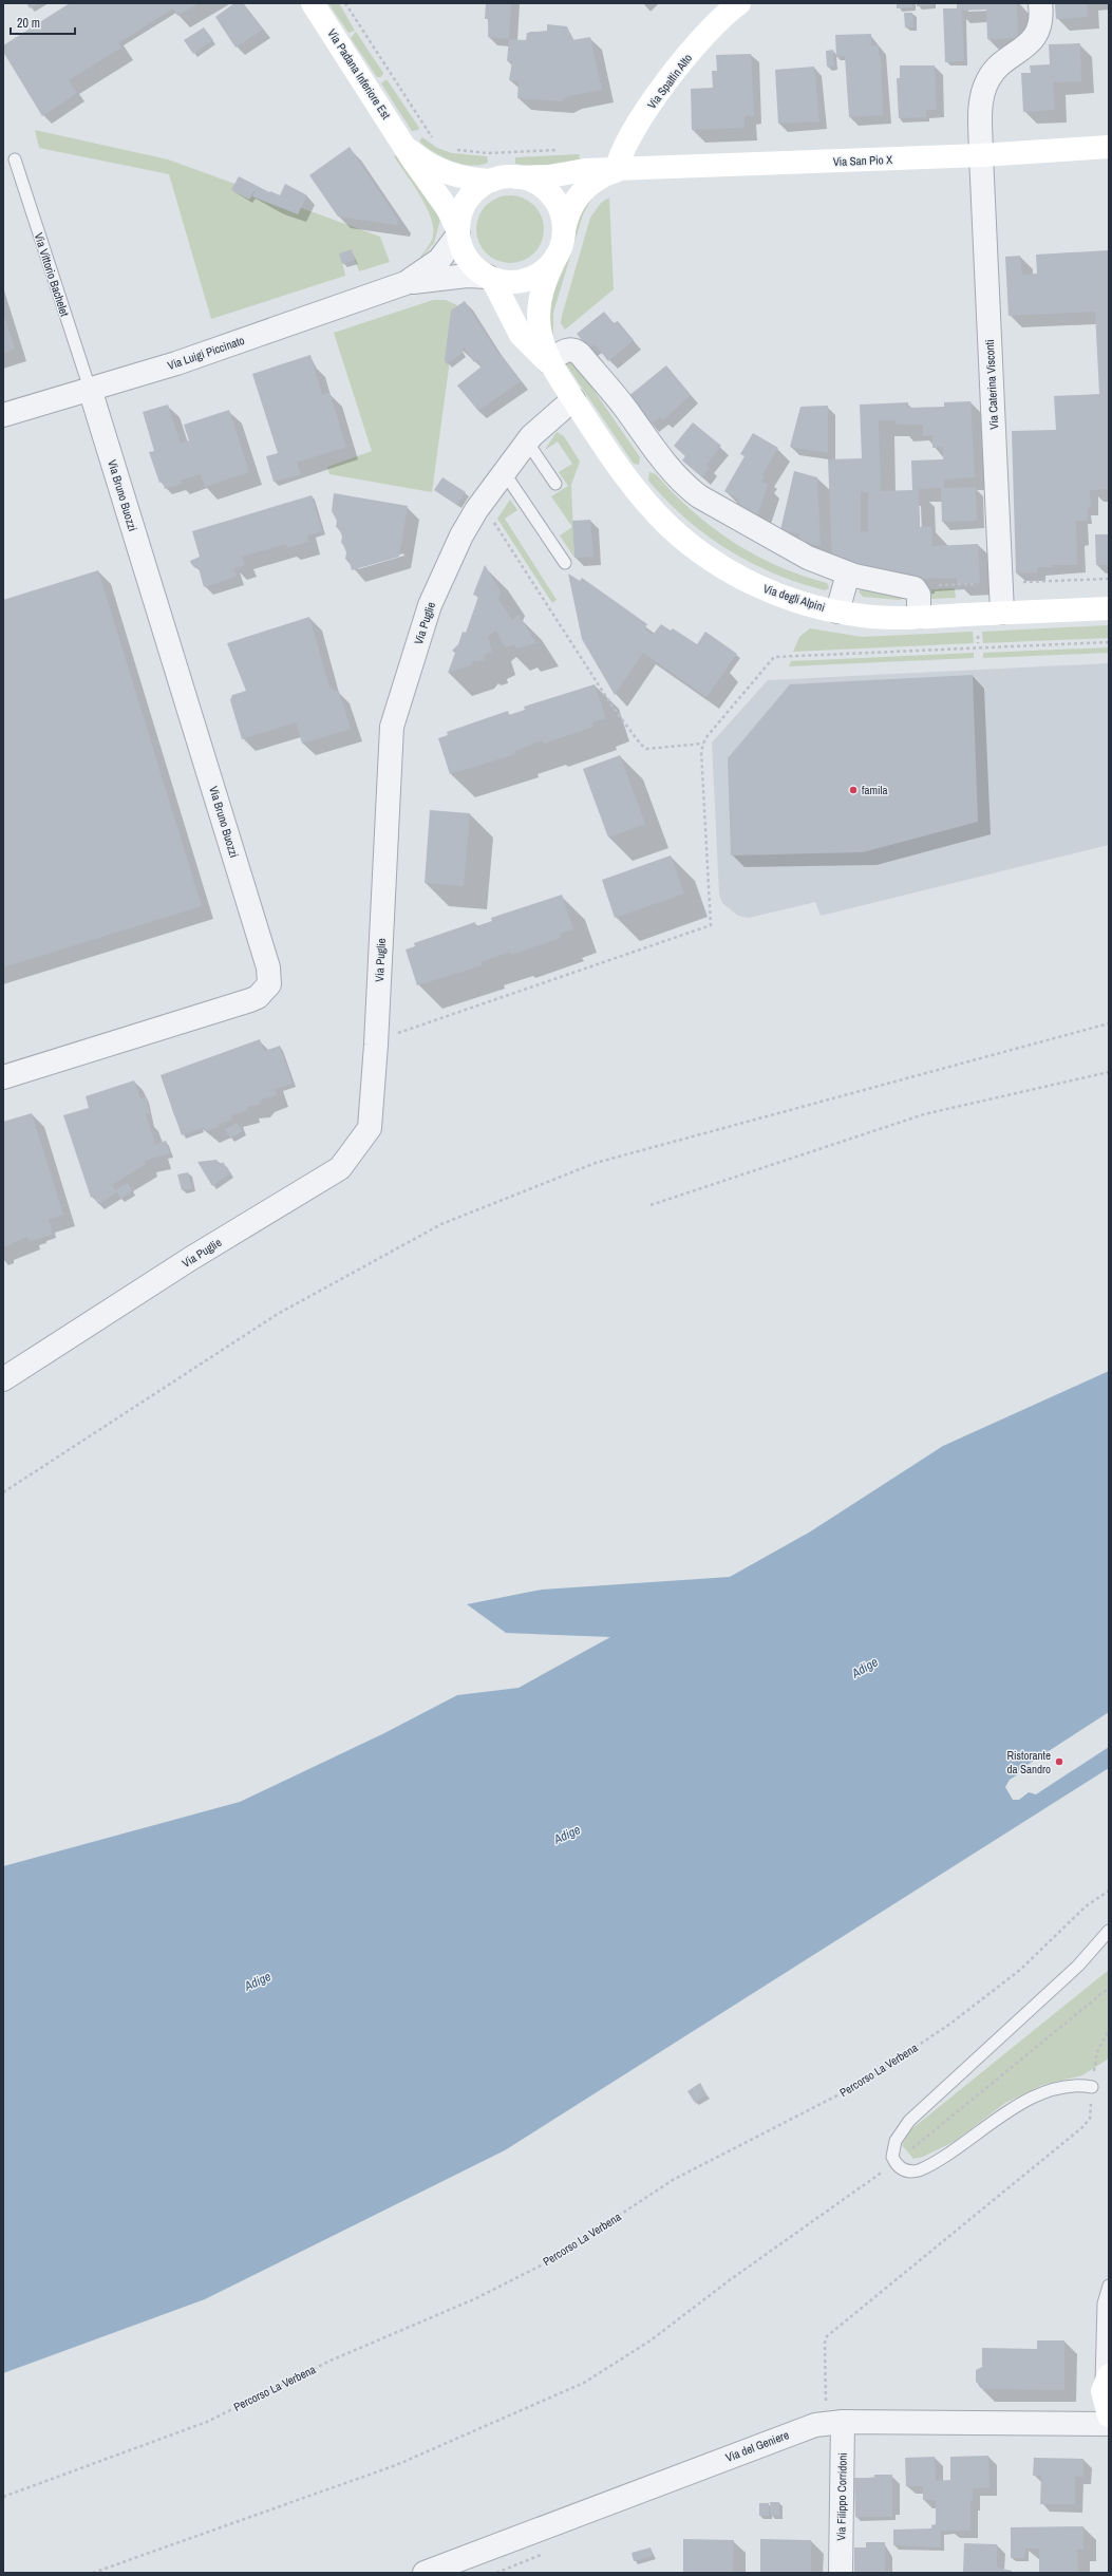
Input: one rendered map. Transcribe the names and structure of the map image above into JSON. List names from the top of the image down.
{
  "streets": {
    "street": [
      "Via Padana Inferiore Est",
      "Via Spaltin Alto",
      "Via San Pio X",
      "Via Luigi Piccinato",
      "Via Caterina Visconti",
      "Via Bruno Buozzi",
      "Via degli Alpini",
      "Via Puglie",
      "Via del Geniere",
      "Via Filippo Corridoni"
    ],
    "lane": ["Via Vittorio Bachelet"],
    "path": ["Percorso La Verbena"]
  },
  "crossings": [
    ["Via Padana Inferiore Est", "Via San Pio X"],
    ["Via Padana Inferiore Est", "Via Luigi Piccinato"],
    ["Via Padana Inferiore Est", "Via degli Alpini"],
    ["Via Spaltin Alto", "Via San Pio X"],
    ["Via San Pio X", "Via Luigi Piccinato"],
    ["Via San Pio X", "Via Caterina Visconti"],
    ["Via San Pio X", "Via degli Alpini"],
    ["Via Vittorio Bachelet", "Via Luigi Piccinato"],
    ["Via Vittorio Bachelet", "Via Bruno Buozzi"],
    ["Via Luigi Piccinato", "Via Bruno Buozzi"],
    ["Via Luigi Piccinato", "Via degli Alpini"],
    ["Via Caterina Visconti", "Via degli Alpini"],
    ["Via degli Alpini", "Via Puglie"],
    ["Via del Geniere", "Via Filippo Corridoni"]
  ],
  "water": ["Adige"],
  "places": ["famila", "Ristorante da Sandro"],
  "scale_bar": "20 m"
}
